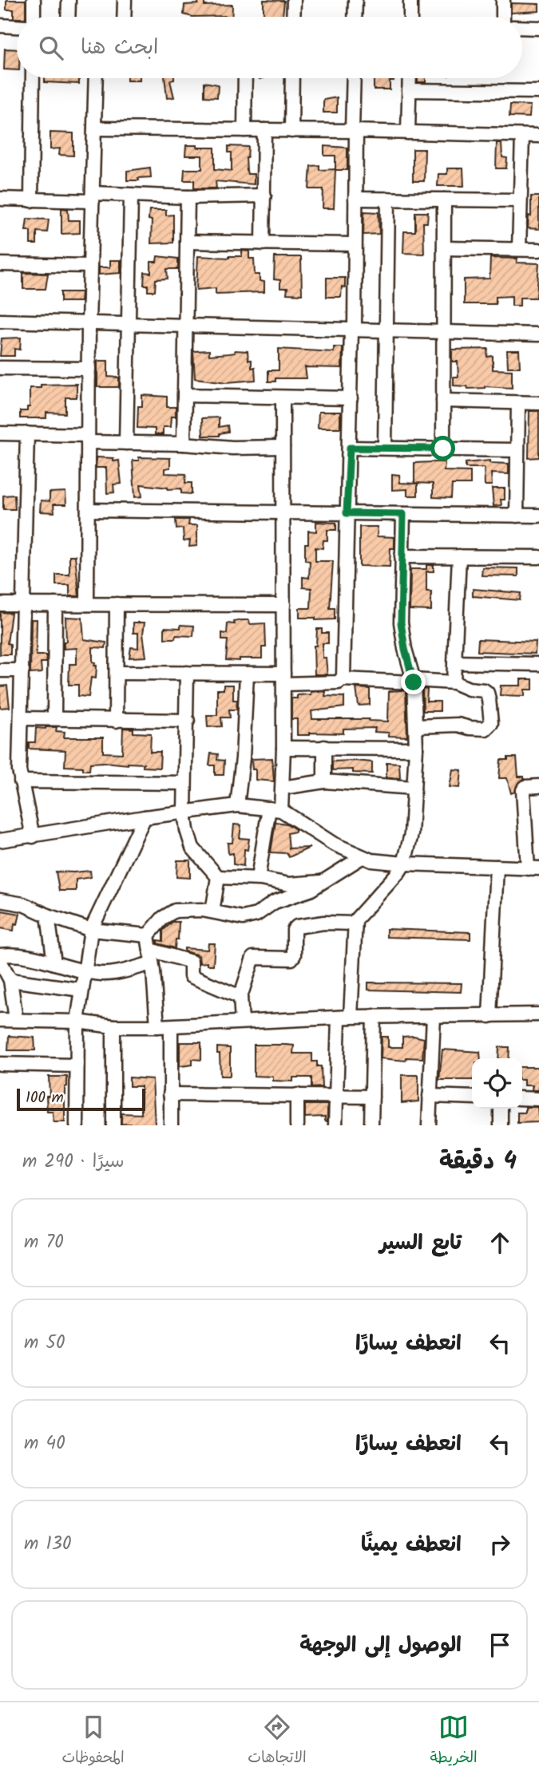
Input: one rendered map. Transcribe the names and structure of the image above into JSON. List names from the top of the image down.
{
  "scale_bar": "100 m",
  "page": {
    "search": "ابحث هنا",
    "scale": "100 m",
    "heading": ["4 دقيقة", "سيرًا · 290 m"],
    "list": [
      ["تابع السير", "70 m"],
      ["انعطف يسارًا", "50 m"],
      ["انعطف يسارًا", "40 m"],
      ["انعطف يمينًا", "130 m"],
      "الوصول إلى الوجهة"
    ],
    "nav": ["الخريطة", "الاتجاهات", "المحفوظات"]
  }
}
